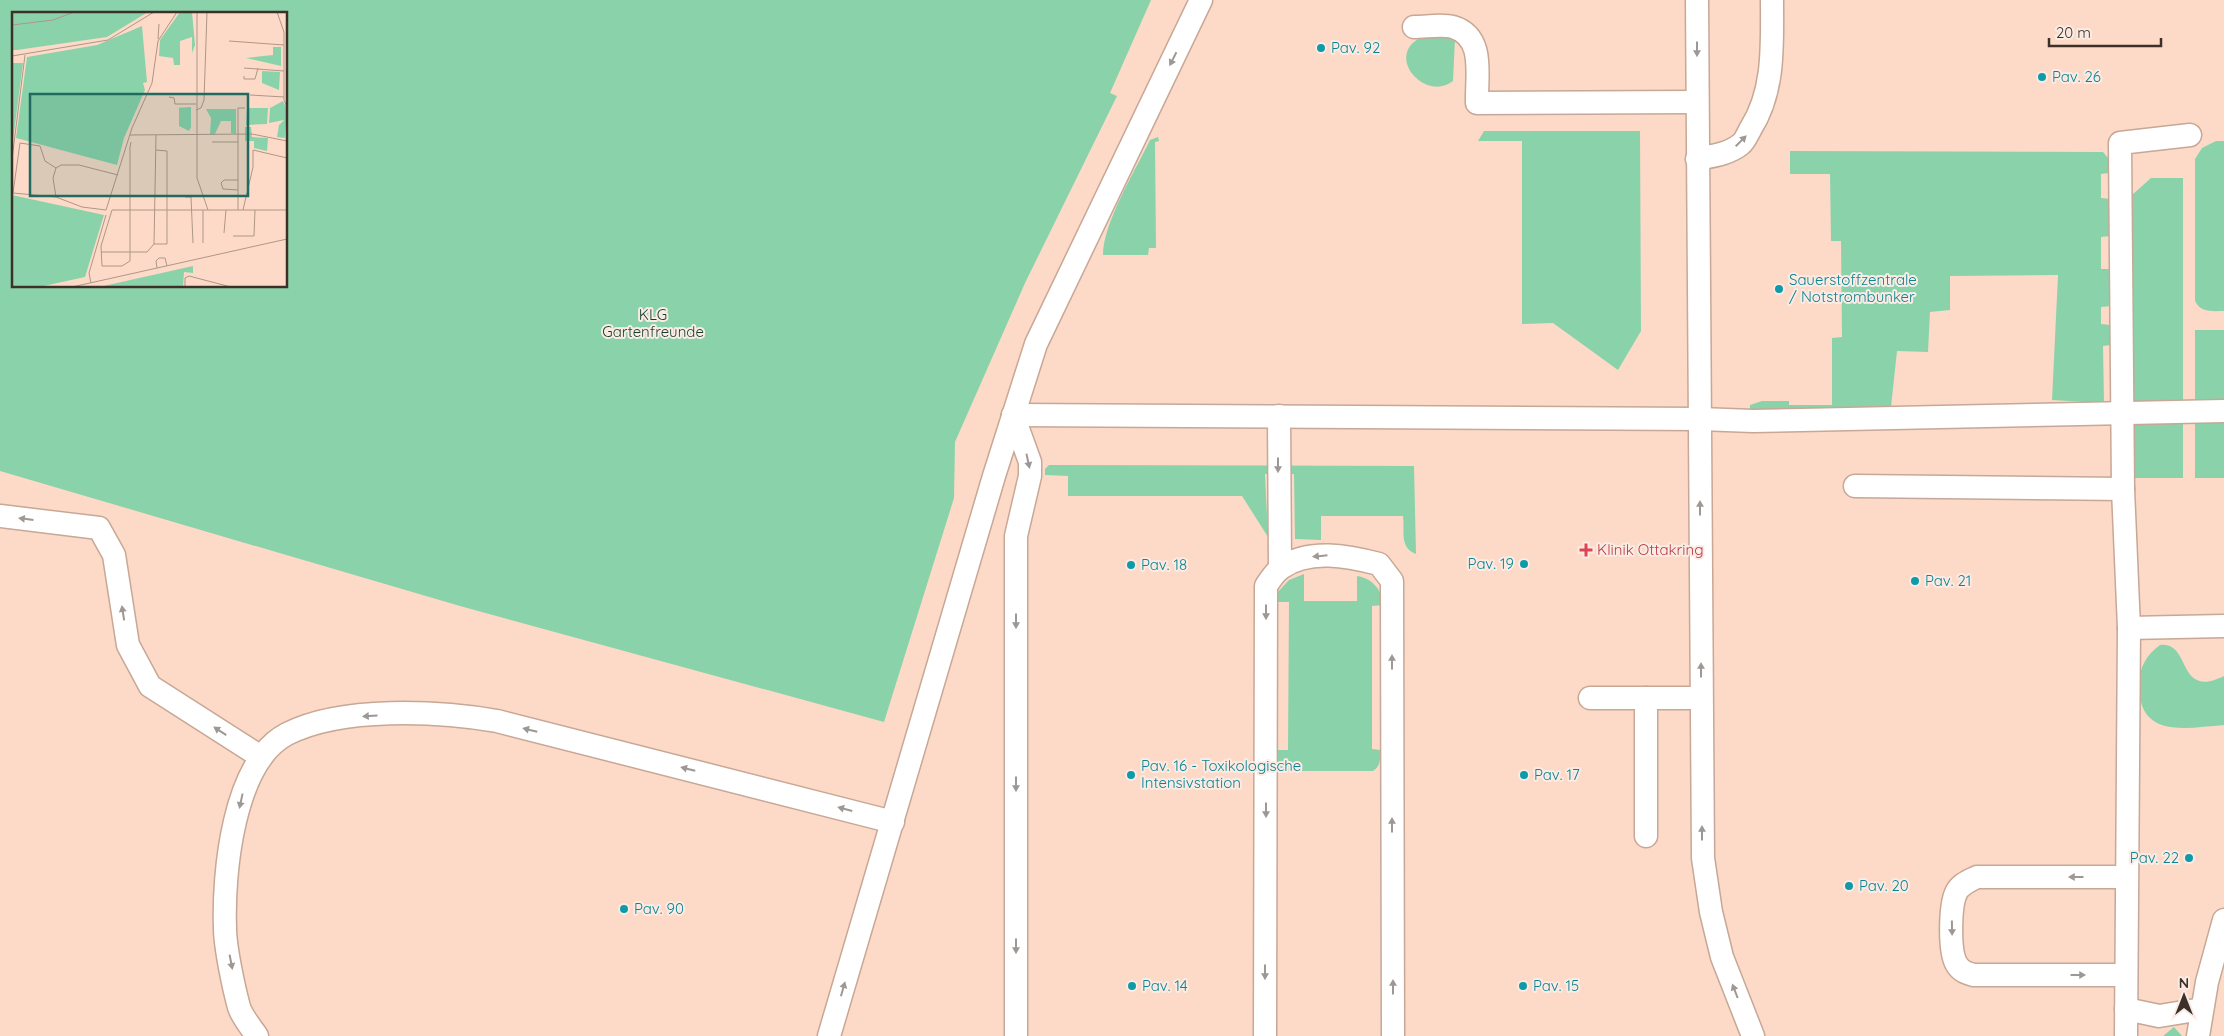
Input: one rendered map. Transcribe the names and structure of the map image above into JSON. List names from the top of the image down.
{
  "parks": ["KLG Gartenfreunde"],
  "places": {
    "other": [
      "Pav. 92",
      "Pav. 26",
      "Sauerstoffzentrale / Notstrombunker",
      "Pav. 19",
      "Pav. 18",
      "Pav. 21",
      "Pav. 16 - Toxikologische Intensivstation",
      "Pav. 17",
      "Pav. 22",
      "Pav. 20",
      "Pav. 90",
      "Pav. 14",
      "Pav. 15"
    ],
    "health": ["Klinik Ottakring"]
  },
  "scale_bar": "20 m",
  "north": "top"
}
